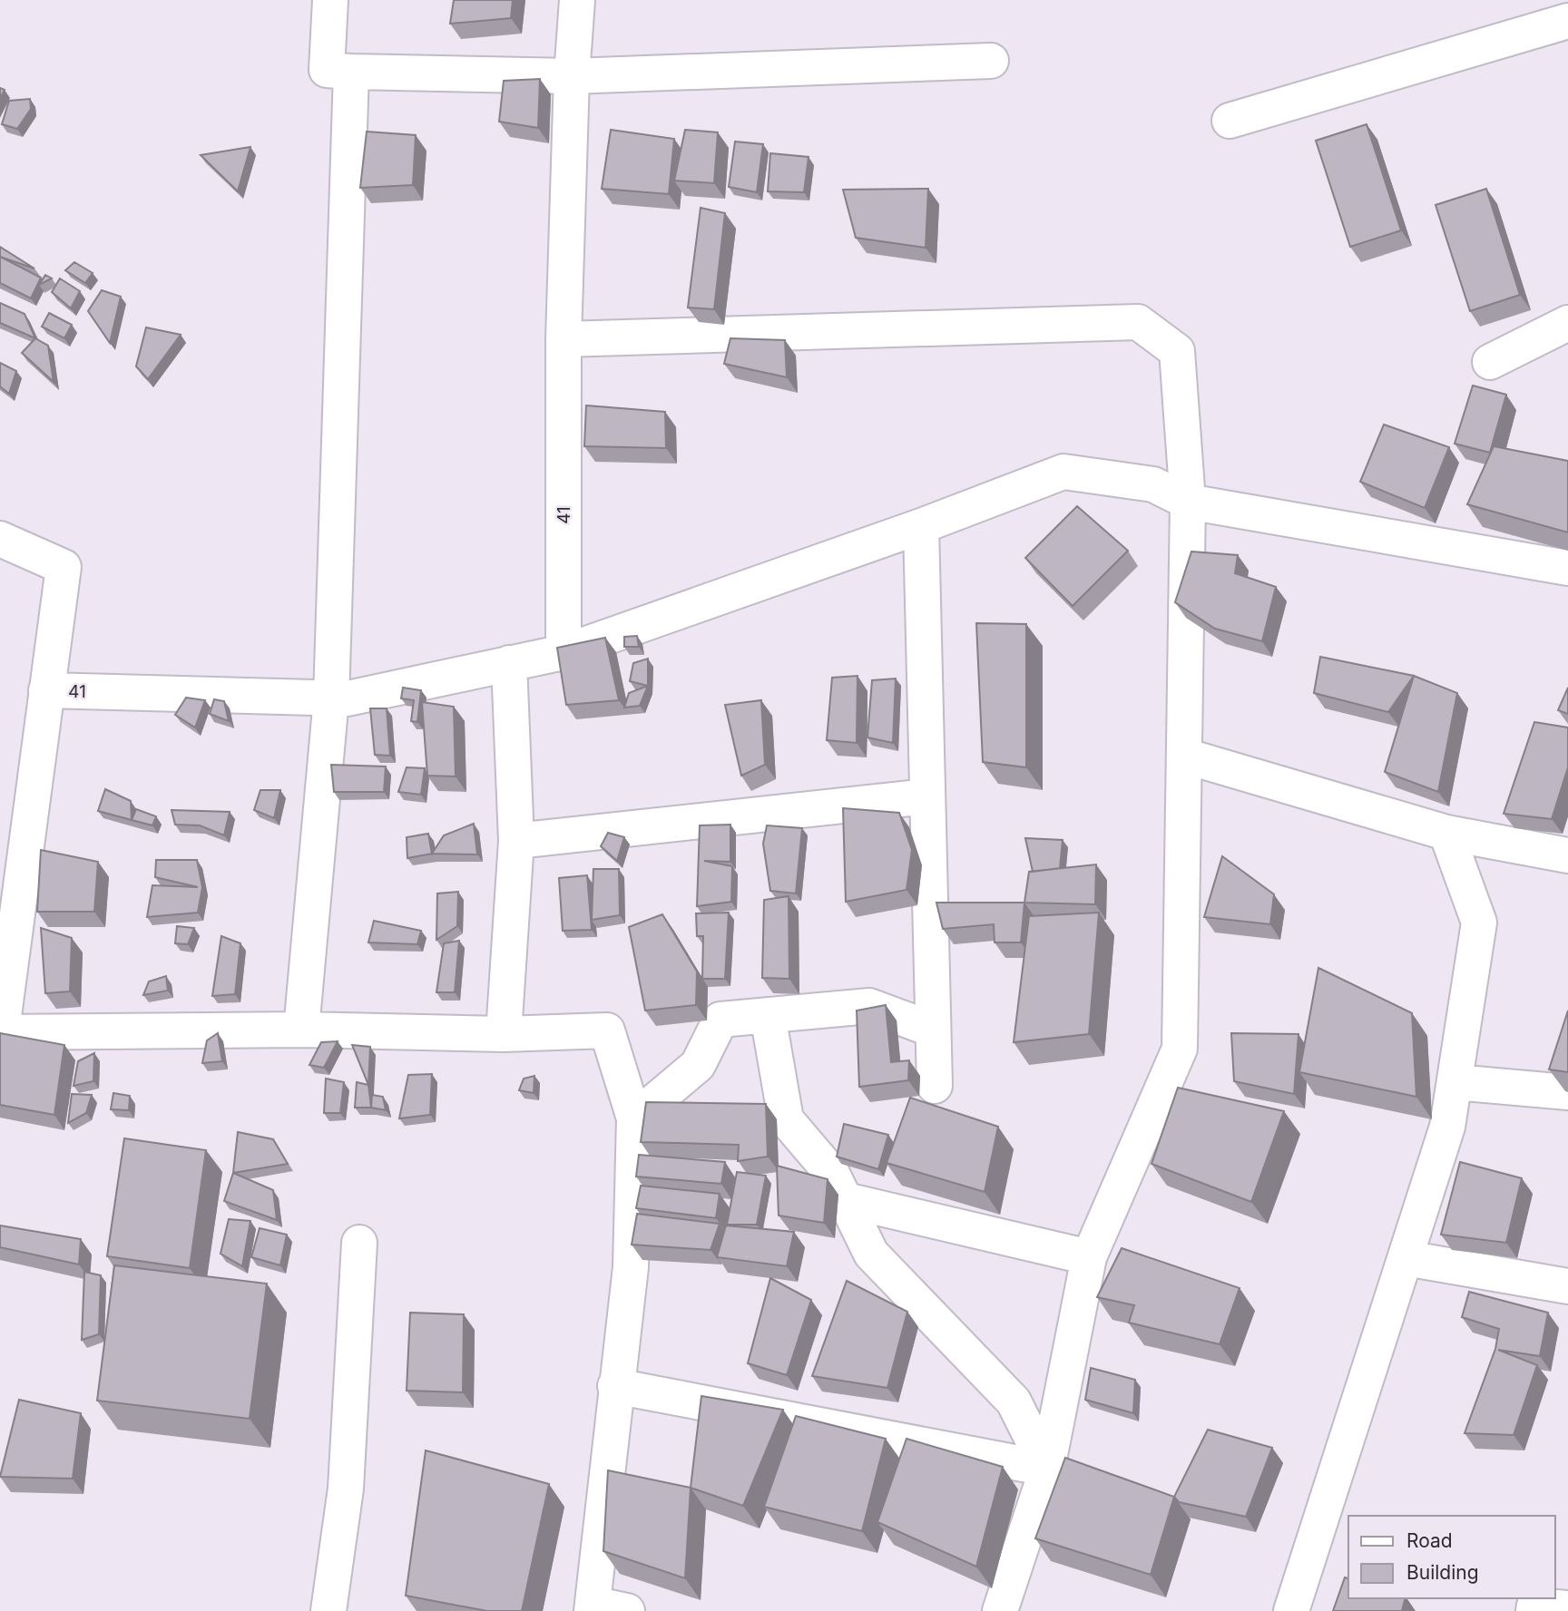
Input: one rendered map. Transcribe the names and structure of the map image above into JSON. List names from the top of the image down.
{
  "streets": {
    "street": ["41"]
  },
  "legend": ["Road", "Building"]
}
